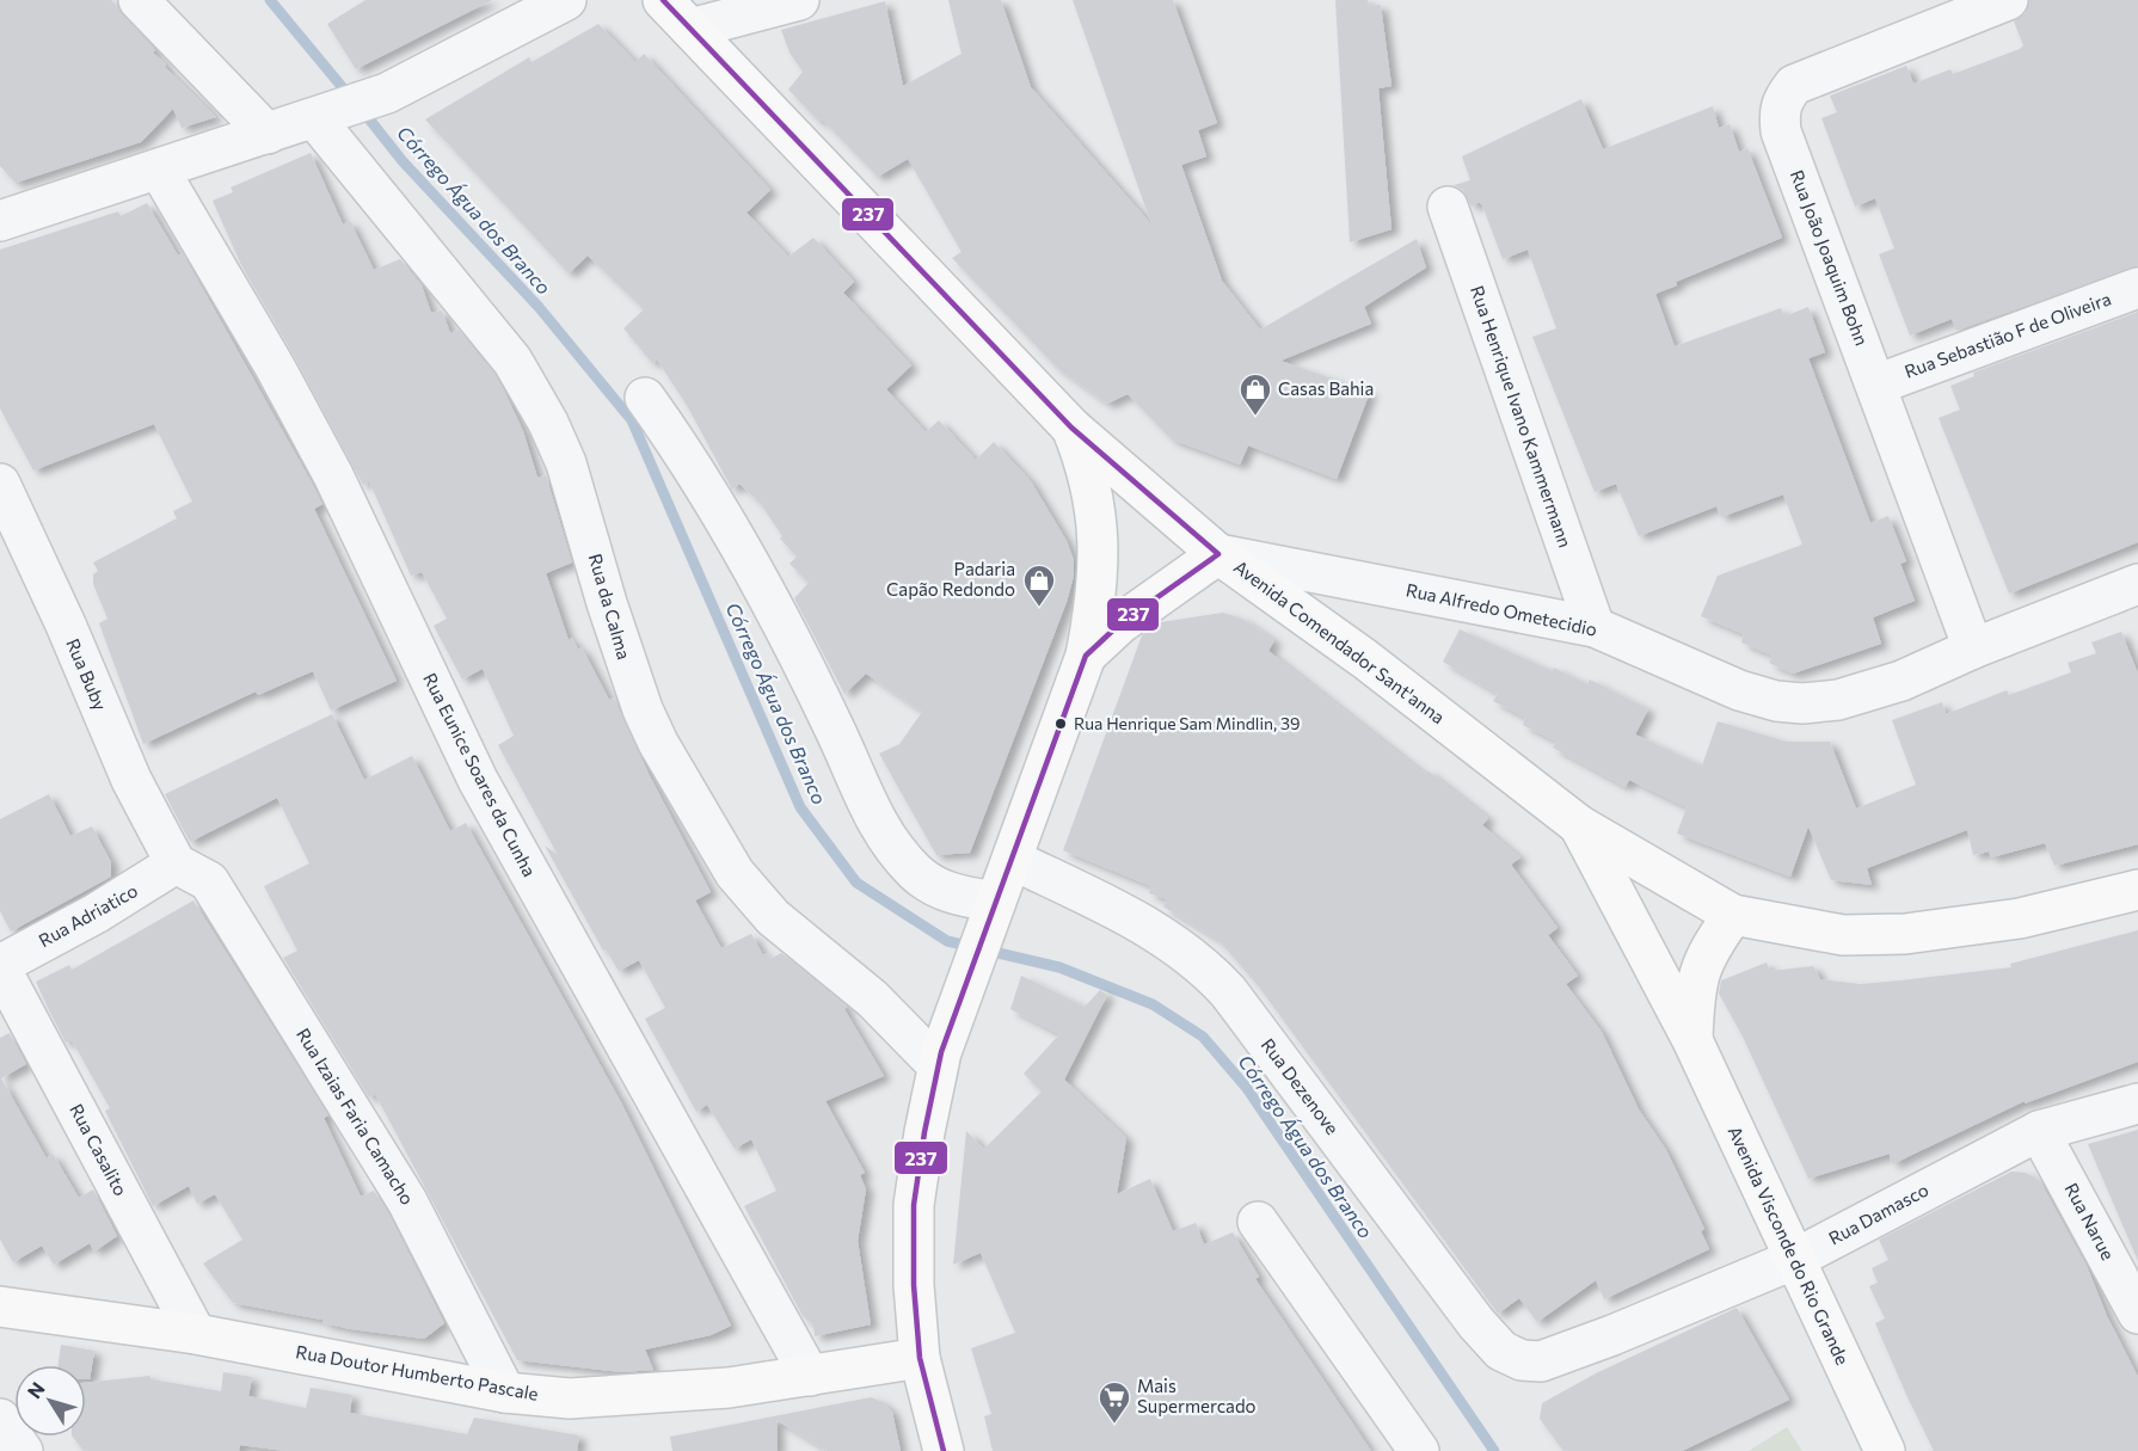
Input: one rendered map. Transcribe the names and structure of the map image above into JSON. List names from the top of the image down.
{
  "streets": {
    "main road": ["Avenida Comendador Sant'anna", "Avenida Visconde do Rio Grande", "Rua Doutor Humberto Pascale"],
    "street": [
      "Rua João Joaquim Bohn",
      "Rua Sebastião F de Oliveira",
      "Rua Henrique Ivano Kammermann",
      "Rua da Calma",
      "Rua Alfredo Ometecidio",
      "Rua Buby",
      "Rua Eunice Soares da Cunha",
      "Rua Adriatico",
      "Rua Dezenove",
      "Rua Izaias Faria Camacho",
      "Rua Casalito",
      "Rua Damasco",
      "Rua Narue"
    ]
  },
  "crossings": [
    ["Rua João Joaquim Bohn", "Rua Sebastião F de Oliveira"],
    ["Rua João Joaquim Bohn", "Rua Alfredo Ometecidio"],
    ["Rua Henrique Ivano Kammermann", "Rua Alfredo Ometecidio"],
    ["Rua Alfredo Ometecidio", "Avenida Comendador Sant'anna"],
    ["Avenida Comendador Sant'anna", "Avenida Visconde do Rio Grande"],
    ["Rua Buby", "Rua Adriatico"],
    ["Rua Buby", "Rua Izaias Faria Camacho"],
    ["Rua Eunice Soares da Cunha", "Rua Doutor Humberto Pascale"],
    ["Rua Adriatico", "Rua Izaias Faria Camacho"],
    ["Rua Adriatico", "Rua Casalito"],
    ["Rua Dezenove", "Rua Damasco"],
    ["Rua Izaias Faria Camacho", "Rua Doutor Humberto Pascale"],
    ["Rua Casalito", "Rua Doutor Humberto Pascale"],
    ["Rua Damasco", "Rua Narue"],
    ["Rua Damasco", "Avenida Visconde do Rio Grande"]
  ],
  "water": ["Córrego Água dos Branco"],
  "places": {
    "shop": ["Casas Bahia", "Padaria Capão Redondo"],
    "other": ["Rua Henrique Sam Mindlin, 39"],
    "supermarket": ["Mais Supermercado"]
  },
  "lines": ["transit line 237"],
  "north": "top left"
}
